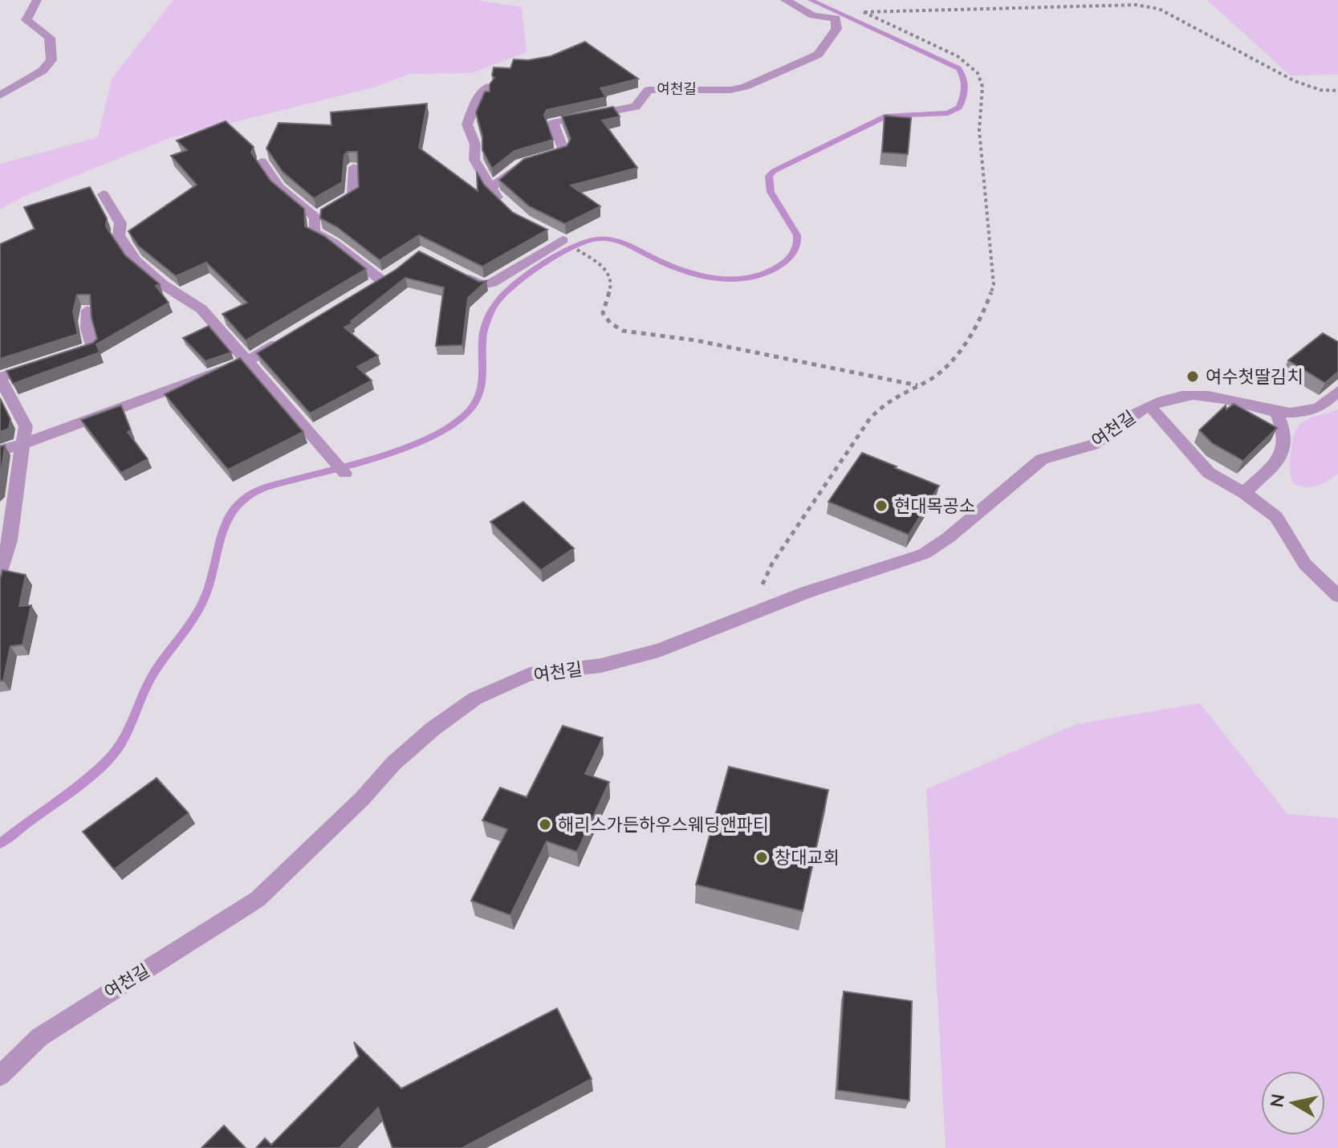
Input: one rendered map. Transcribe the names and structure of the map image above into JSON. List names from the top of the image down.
{
  "streets": {
    "street": ["여천길"]
  },
  "places": [
    "여수첫딸김치",
    "현대목공소",
    "해리스가든하우스웨딩앤파티",
    "창대교회"
  ],
  "north": "left"
}
